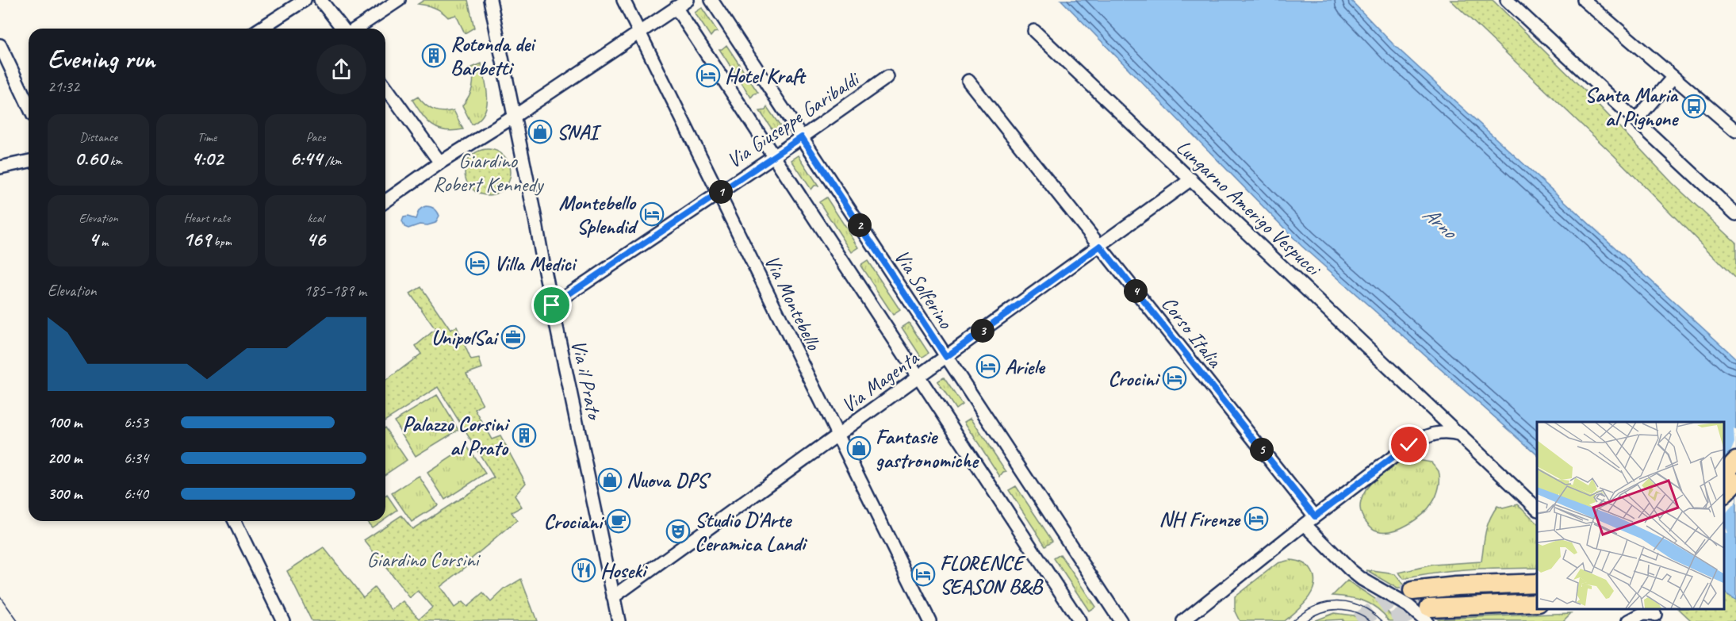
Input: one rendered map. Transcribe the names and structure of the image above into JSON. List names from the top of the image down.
{
  "streets": {
    "street": [
      "Via Giuseppe Garibaldi",
      "Lungarno Amerigo Vespucci",
      "Via Solferino",
      "Via Montebello",
      "Corso Italia",
      "Via il Prato",
      "Via Magenta"
    ]
  },
  "crossings": [
    ["Via Giuseppe Garibaldi", "Via Solferino"],
    ["Via Giuseppe Garibaldi", "Via Montebello"],
    ["Via Giuseppe Garibaldi", "Via il Prato"],
    ["Lungarno Amerigo Vespucci", "Via Magenta"],
    ["Via Solferino", "Via Magenta"],
    ["Via Montebello", "Via Magenta"],
    ["Corso Italia", "Via Magenta"],
    ["Via il Prato", "Via Magenta"]
  ],
  "water": ["Arno"],
  "parks": ["Giardino Robert Kennedy", "Giardino Corsini"],
  "places": {
    "building": ["Rotonda dei Barbetti", "Palazzo Corsini al Prato"],
    "hotel": [
      "Hotel Kraft",
      "Montebello Splendid",
      "Villa Medici",
      "Ariele",
      "Crocini",
      "NH Firenze",
      "FLORENCE SEASON B&B"
    ],
    "bus stop": ["Santa Maria al Pignone"],
    "shop": ["SNAI", "Fantasie gastronomiche", "Nuova DPS"],
    "office": ["UnipolSai"],
    "cafe": ["Crociani"],
    "theatre": ["Studio D'Arte Ceramica Landi"],
    "restaurant": ["Hoseki"]
  },
  "page": {
    "heading": ["Evening run", "21:32"],
    "stats": [
      ["Distance", "0.60 km"],
      ["Time", "4:02"],
      ["Pace", "6:44 /km"],
      ["Elevation", "4 m"],
      ["Heart rate", "169 bpm"],
      ["kcal", "46"]
    ],
    "pins": [
      "1",
      "2",
      "4",
      "3",
      "5"
    ],
    "chart": ["Elevation", "185–189 m"],
    "list": [
      {
        "name": "100 m",
        "note": "6:53"
      },
      {
        "name": "200 m",
        "note": "6:34"
      },
      {
        "name": "300 m",
        "note": "6:40"
      }
    ]
  }
}
